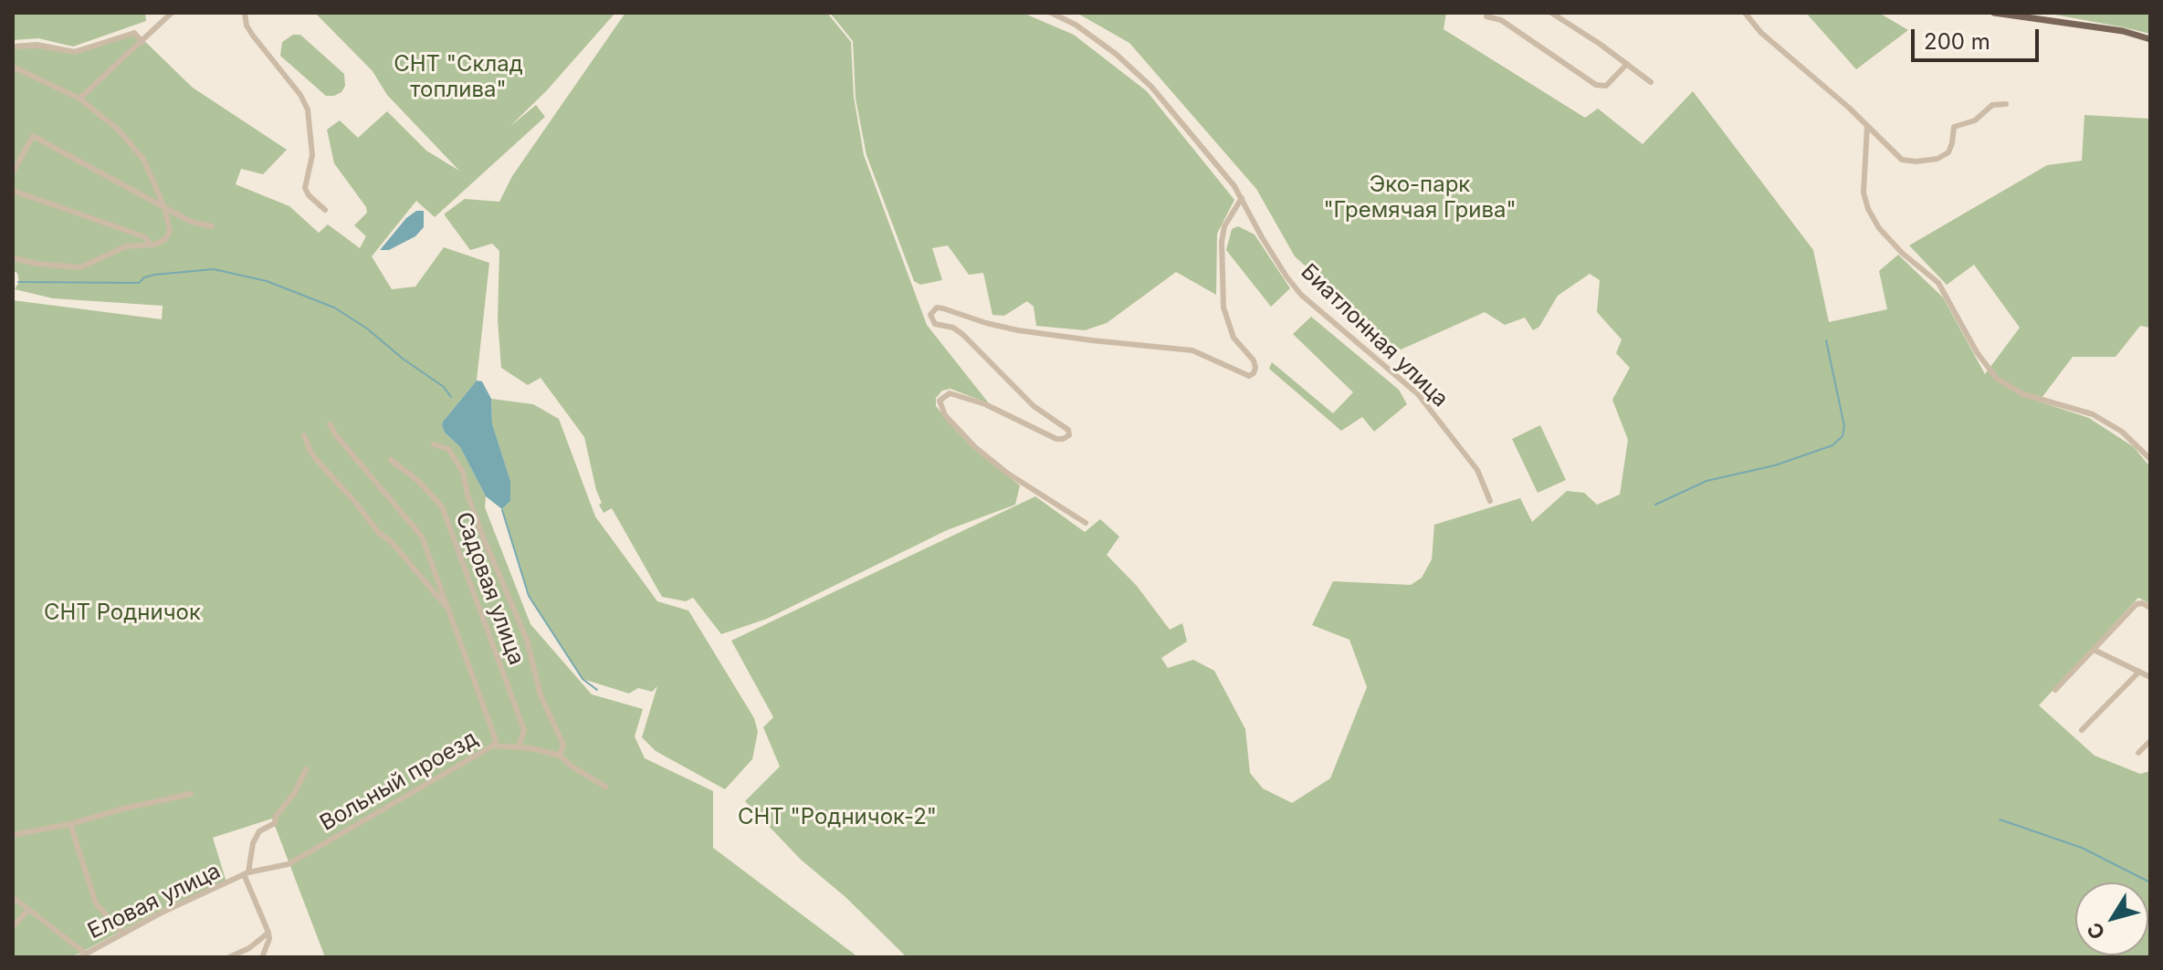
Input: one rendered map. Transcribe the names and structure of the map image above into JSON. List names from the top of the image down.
{
  "streets": {
    "street": [
      "Биатлонная улица",
      "Садовая улица",
      "Вольный проезд",
      "Еловая улица"
    ]
  },
  "crossings": [
    ["Садовая улица", "Вольный проезд"],
    ["Вольный проезд", "Еловая улица"]
  ],
  "parks": [
    "СНТ \"Склад топлива\"",
    "Эко-парк \"Гремячая Грива\"",
    "СНТ Родничок",
    "СНТ \"Родничок-2\""
  ],
  "scale_bar": "200 m",
  "north": "bottom left"
}
